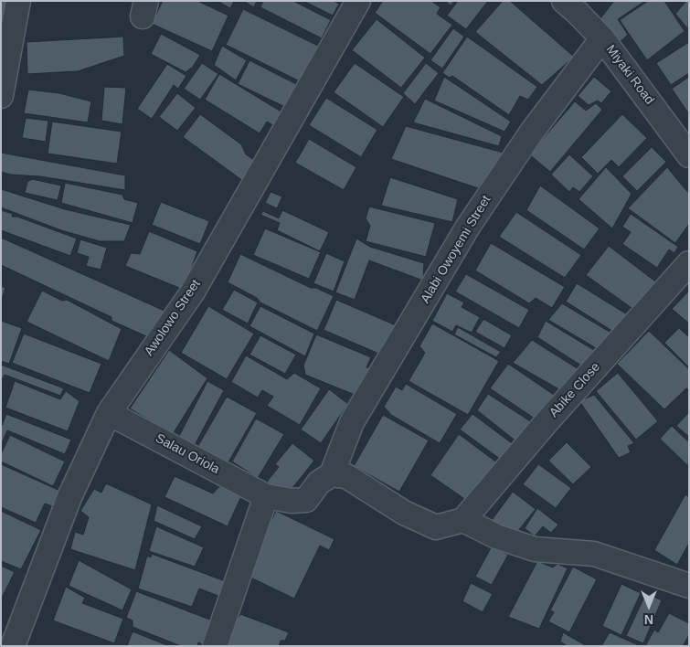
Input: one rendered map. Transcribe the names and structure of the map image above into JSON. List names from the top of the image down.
{
  "streets": {
    "street": [
      "Miyaki Road",
      "Alabi Owoyemi Street",
      "Awolowo Street",
      "Abike Close",
      "Salau Oriola"
    ]
  },
  "crossings": [
    ["Miyaki Road", "Alabi Owoyemi Street"],
    ["Alabi Owoyemi Street", "Salau Oriola"],
    ["Awolowo Street", "Salau Oriola"]
  ],
  "north": "bottom"
}
